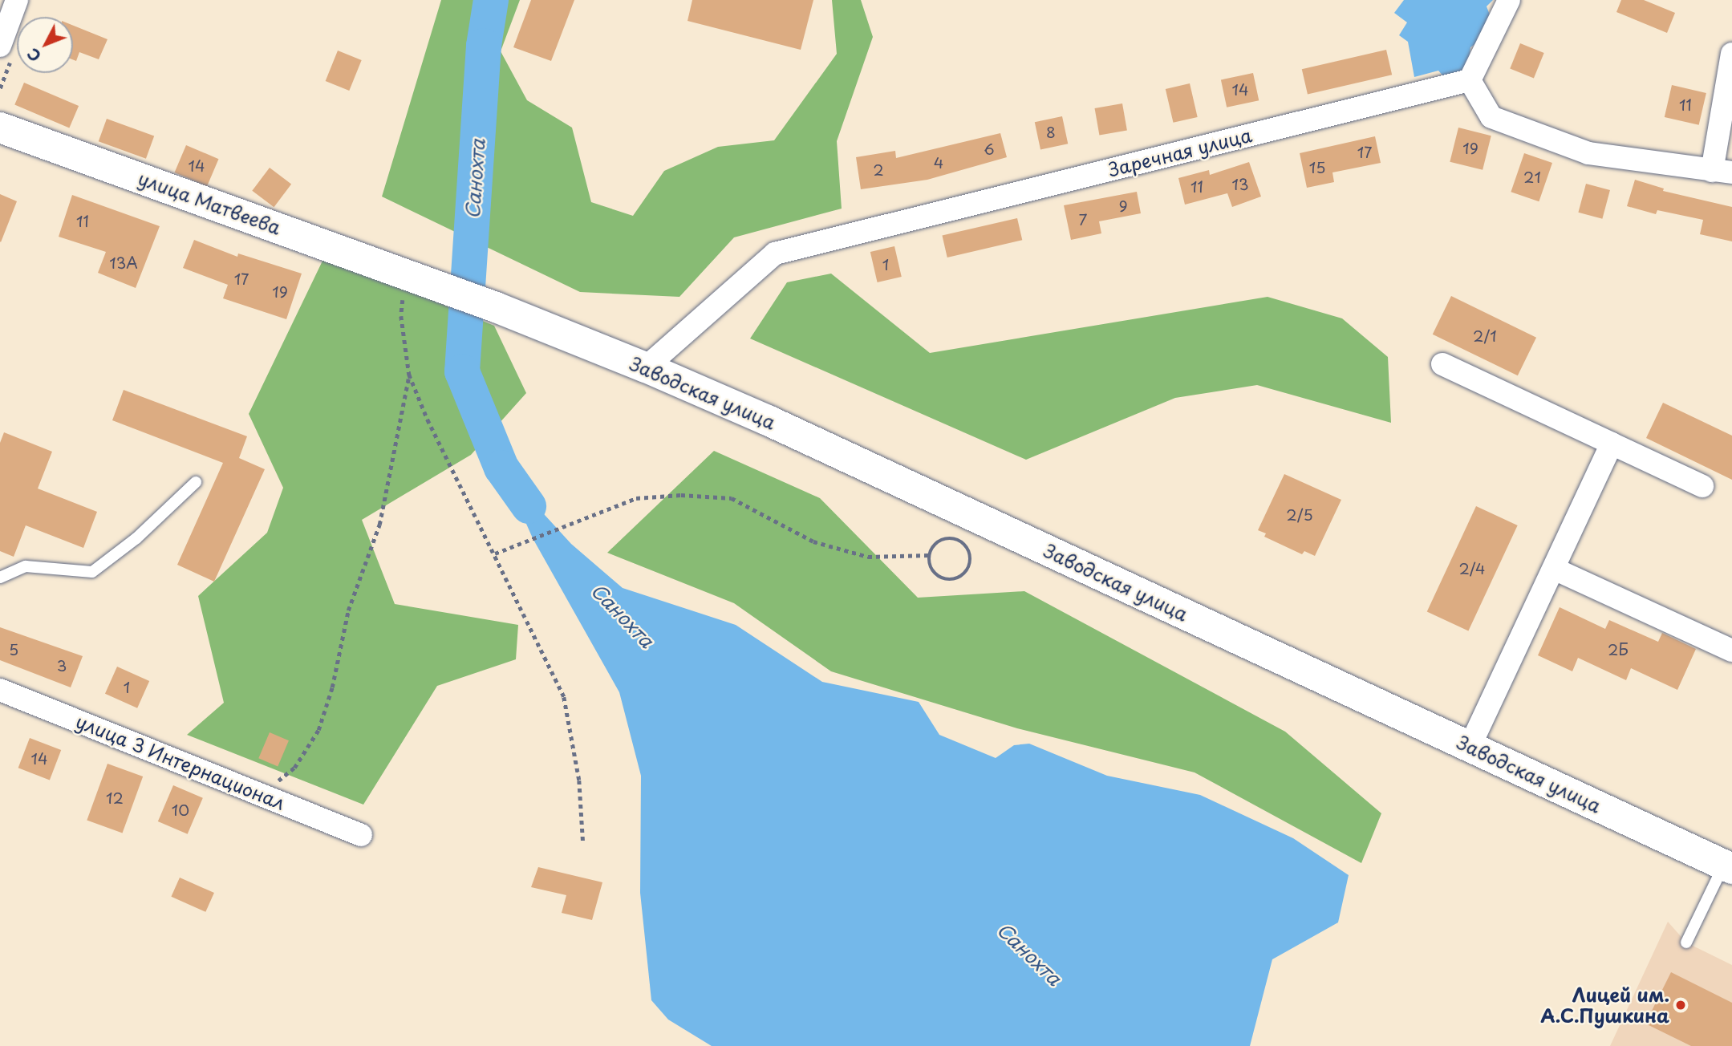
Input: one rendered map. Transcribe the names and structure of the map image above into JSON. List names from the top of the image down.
{
  "streets": {
    "main road": ["улица Матвеева", "Заводская улица"],
    "street": ["Заречная улица", "улица 3 Интернационал"]
  },
  "crossings": [
    ["Заречная улица", "Заводская улица"],
    ["улица Матвеева", "Заводская улица"]
  ],
  "water": ["Санохта"],
  "places": ["Лицей им. А.С.Пушкина"],
  "house_numbers": [
    "14",
    "11",
    "8",
    "19",
    "6",
    "17",
    "4",
    "14",
    "15",
    "2",
    "21",
    "13",
    "11",
    "9",
    "7",
    "11",
    "13А",
    "1",
    "17",
    "19",
    "2/1",
    "2/5",
    "2/4",
    "5",
    "2Б",
    "3",
    "1",
    "14",
    "12",
    "10"
  ],
  "north": "bottom left"
}
